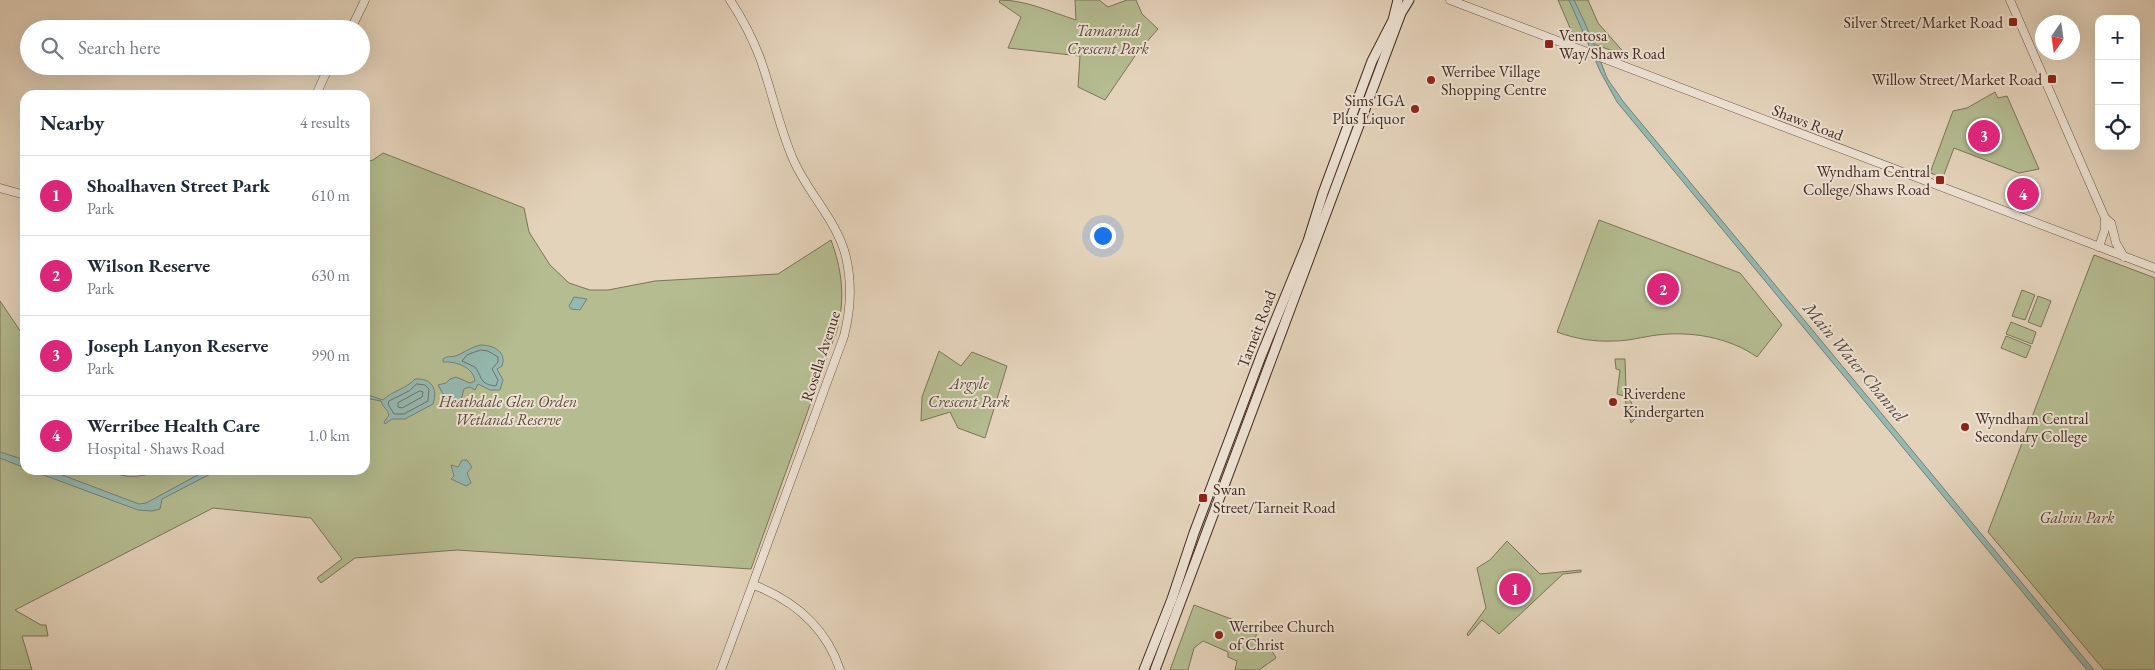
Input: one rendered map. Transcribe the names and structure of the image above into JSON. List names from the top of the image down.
{
  "streets": {
    "main road": ["Tarneit Road"],
    "street": ["Shaws Road", "Rosella Avenue"]
  },
  "water": ["Main Water Channel"],
  "parks": [
    "Tamarind Crescent Park",
    "Argyle Crescent Park",
    "Heathdale Glen Orden Wetlands Reserve",
    "Galvin Park"
  ],
  "places": {
    "transit": [
      "Silver Street/Market Road",
      "Ventosa Way/Shaws Road",
      "Willow Street/Market Road",
      "Wyndham Central College/Shaws Road",
      "Swan Street/Tarneit Road"
    ],
    "other": [
      "Werribee Village Shopping Centre",
      "Sims IGA Plus Liquor",
      "Riverdene Kindergarten",
      "Wyndham Central Secondary College",
      "Werribee Church of Christ"
    ]
  },
  "north": "bottom",
  "page": {
    "map_buttons": ["+", "−"],
    "search": "Search here",
    "heading": ["Nearby", "4 results"],
    "pins": [
      "3",
      "4",
      "2",
      "1"
    ],
    "list": [
      {
        "mark": "1",
        "name": "Shoalhaven Street Park",
        "note": "Park",
        "value": "610 m"
      },
      {
        "mark": "2",
        "name": "Wilson Reserve",
        "note": "Park",
        "value": "630 m"
      },
      {
        "mark": "3",
        "name": "Joseph Lanyon Reserve",
        "note": "Park",
        "value": "990 m"
      },
      {
        "mark": "4",
        "name": "Werribee Health Care",
        "note": "Hospital · Shaws Road",
        "value": "1.0 km"
      }
    ]
  }
}
